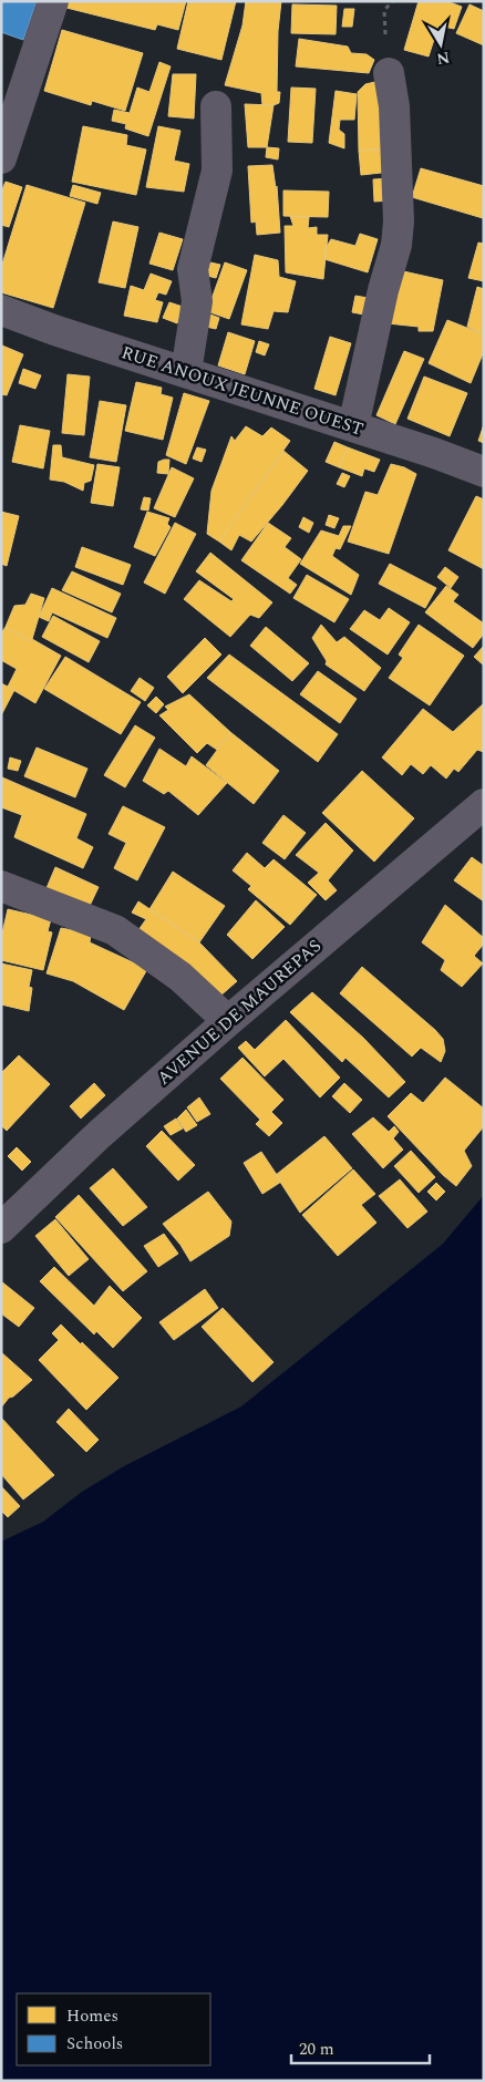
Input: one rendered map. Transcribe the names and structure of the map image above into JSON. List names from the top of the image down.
{
  "streets": {
    "street": ["RUE ANOUX JEUNNE OUEST", "AVENUE DE MAUREPAS"]
  },
  "legend": ["Homes", "Schools"],
  "scale_bar": "20 m",
  "north": "bottom"
}
